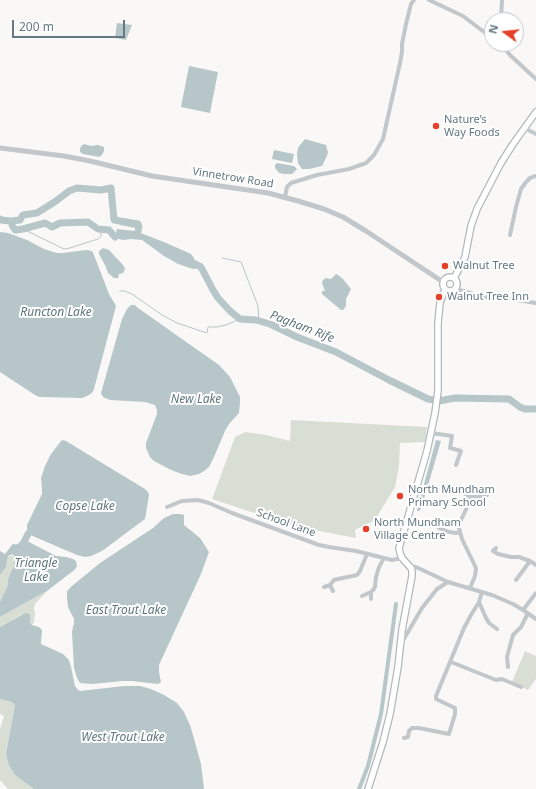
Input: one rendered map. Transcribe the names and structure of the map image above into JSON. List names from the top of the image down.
{
  "streets": {
    "street": ["Vinnetrow Road", "School Lane"]
  },
  "water": [
    "Runcton Lake",
    "Pagham Rife",
    "New Lake",
    "Copse Lake",
    "Triangle Lake",
    "East Trout Lake",
    "West Trout Lake"
  ],
  "places": [
    "Nature’s Way Foods",
    "Walnut Tree",
    "Walnut Tree Inn",
    "North Mundham Primary School",
    "North Mundham Village Centre"
  ],
  "scale_bar": "200 m",
  "north": "left"
}
